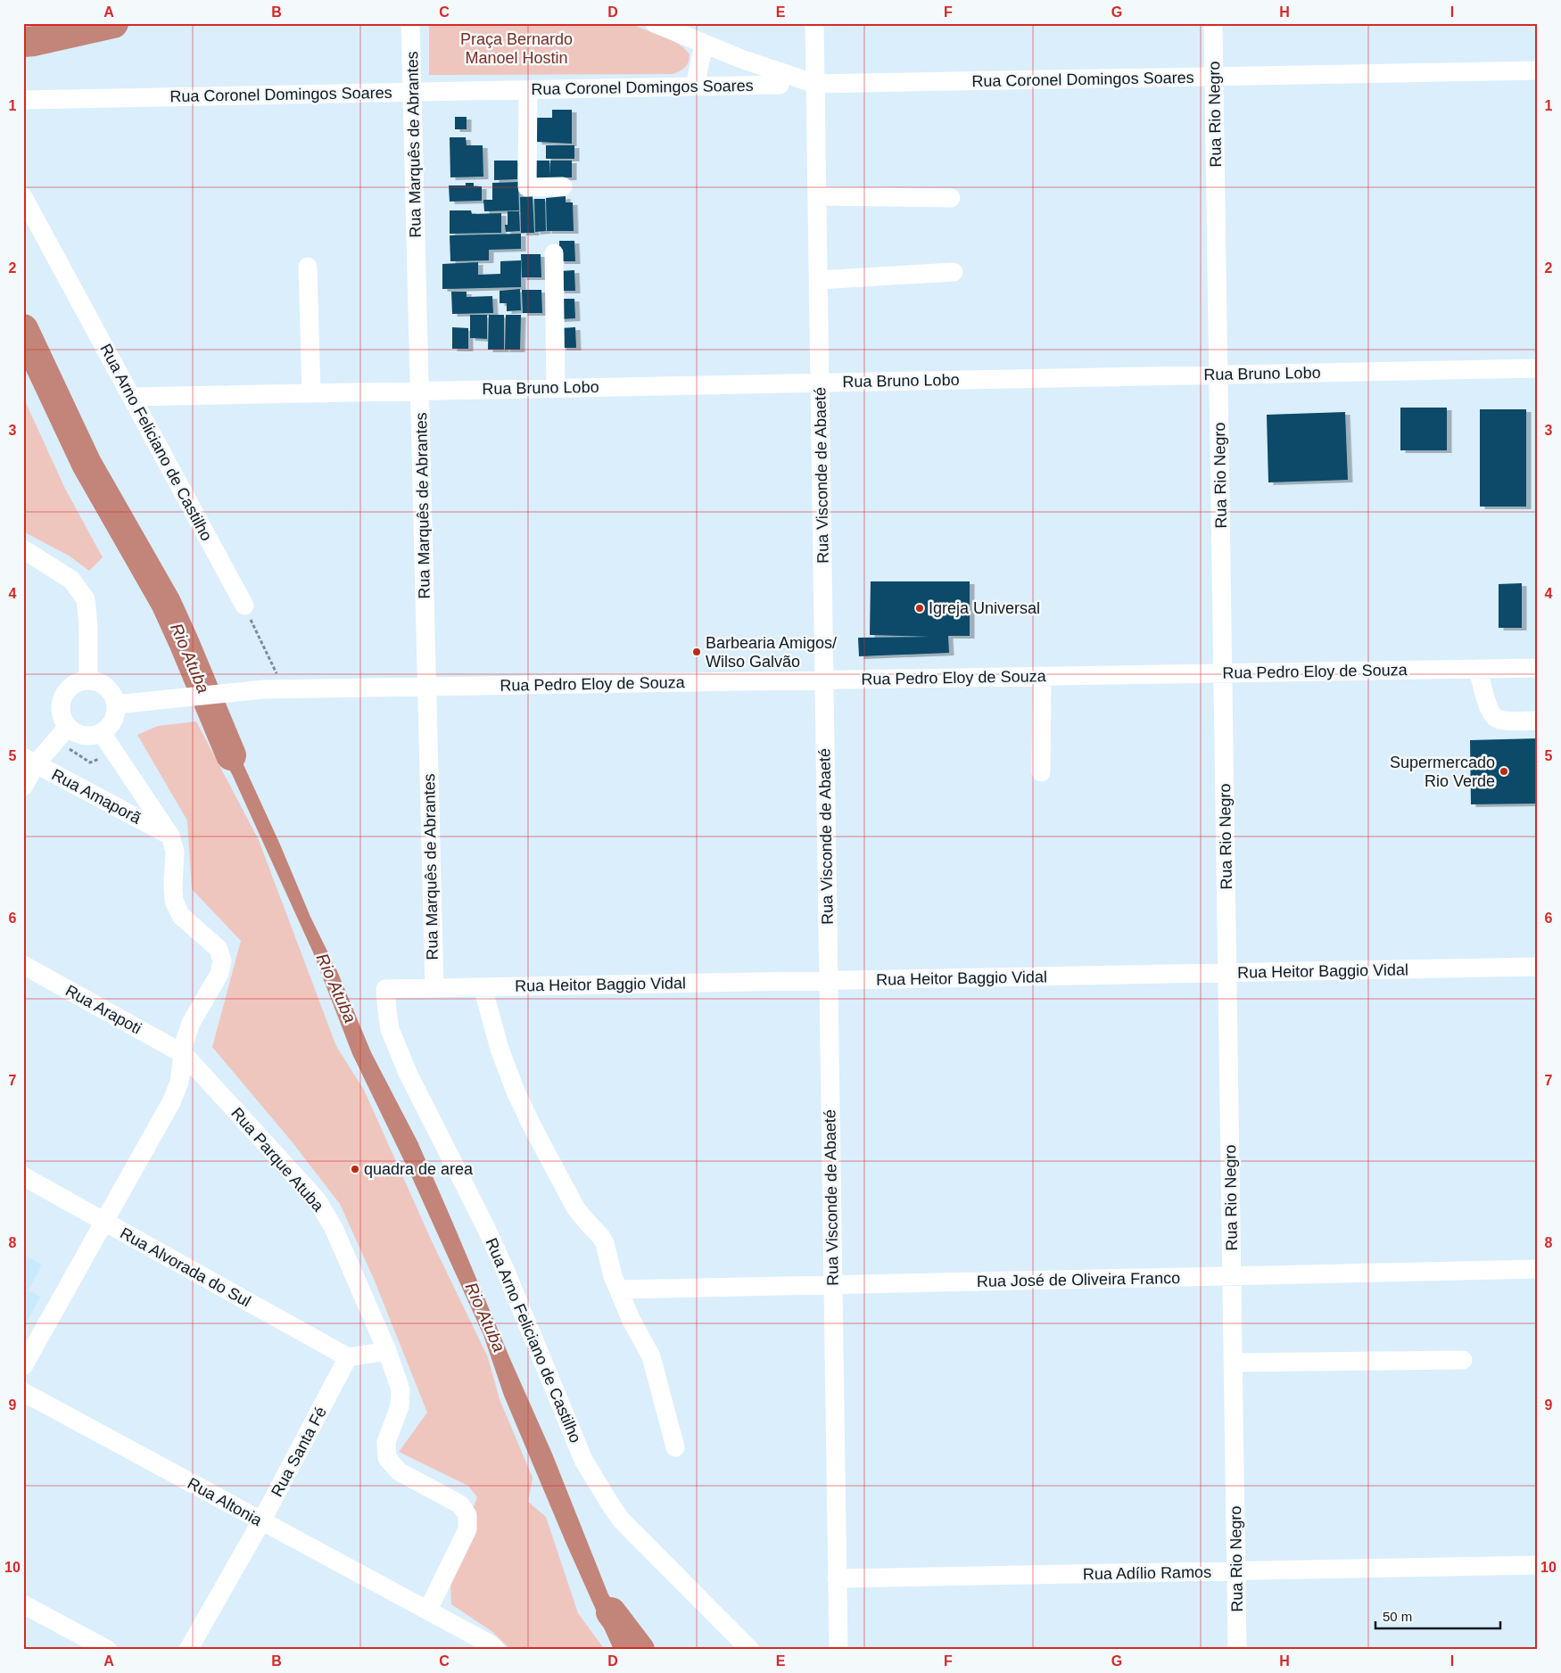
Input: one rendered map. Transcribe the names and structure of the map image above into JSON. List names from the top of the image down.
{
  "streets": {
    "street": [
      "Rua Coronel Domingos Soares",
      "Rua Rio Negro",
      "Rua Marquês de Abrantes",
      "Rua Bruno Lobo",
      "Rua Arno Feliciano de Castilho",
      "Rua Visconde de Abaeté",
      "Rua Pedro Eloy de Souza",
      "Rua Amaporã",
      "Rua Heitor Baggio Vidal",
      "Rua Arapoti",
      "Rua Parque Atuba",
      "Rua Alvorada do Sul",
      "Rua José de Oliveira Franco",
      "Rua Santa Fé",
      "Rua Altonia",
      "Rua Adílio Ramos"
    ]
  },
  "crossings": [
    ["Rua Coronel Domingos Soares", "Rua Rio Negro"],
    ["Rua Coronel Domingos Soares", "Rua Marquês de Abrantes"],
    ["Rua Coronel Domingos Soares", "Rua Visconde de Abaeté"],
    ["Rua Rio Negro", "Rua Bruno Lobo"],
    ["Rua Rio Negro", "Rua Pedro Eloy de Souza"],
    ["Rua Rio Negro", "Rua Heitor Baggio Vidal"],
    ["Rua Rio Negro", "Rua José de Oliveira Franco"],
    ["Rua Rio Negro", "Rua Adílio Ramos"],
    ["Rua Marquês de Abrantes", "Rua Bruno Lobo"],
    ["Rua Marquês de Abrantes", "Rua Pedro Eloy de Souza"],
    ["Rua Marquês de Abrantes", "Rua Heitor Baggio Vidal"],
    ["Rua Bruno Lobo", "Rua Arno Feliciano de Castilho"],
    ["Rua Bruno Lobo", "Rua Visconde de Abaeté"],
    ["Rua Arno Feliciano de Castilho", "Rua Heitor Baggio Vidal"],
    ["Rua Visconde de Abaeté", "Rua Pedro Eloy de Souza"],
    ["Rua Visconde de Abaeté", "Rua Heitor Baggio Vidal"],
    ["Rua Visconde de Abaeté", "Rua José de Oliveira Franco"],
    ["Rua Visconde de Abaeté", "Rua Adílio Ramos"],
    ["Rua Arapoti", "Rua Parque Atuba"],
    ["Rua Parque Atuba", "Rua Altonia"],
    ["Rua Alvorada do Sul", "Rua Santa Fé"],
    ["Rua Santa Fé", "Rua Altonia"]
  ],
  "water": ["Rio Atuba"],
  "parks": ["Praça Bernardo Manoel Hostin"],
  "places": [
    "Igreja Universal",
    "Barbearia Amigos/ Wilso Galvão",
    "Supermercado Rio Verde",
    "quadra de area"
  ],
  "scale_bar": "50 m",
  "grid": {
    "columns": [
      "A",
      "B",
      "C",
      "D",
      "E",
      "F",
      "G",
      "H",
      "I"
    ],
    "rows": [
      "1",
      "2",
      "3",
      "4",
      "5",
      "6",
      "7",
      "8",
      "9",
      "10"
    ]
  }
}
